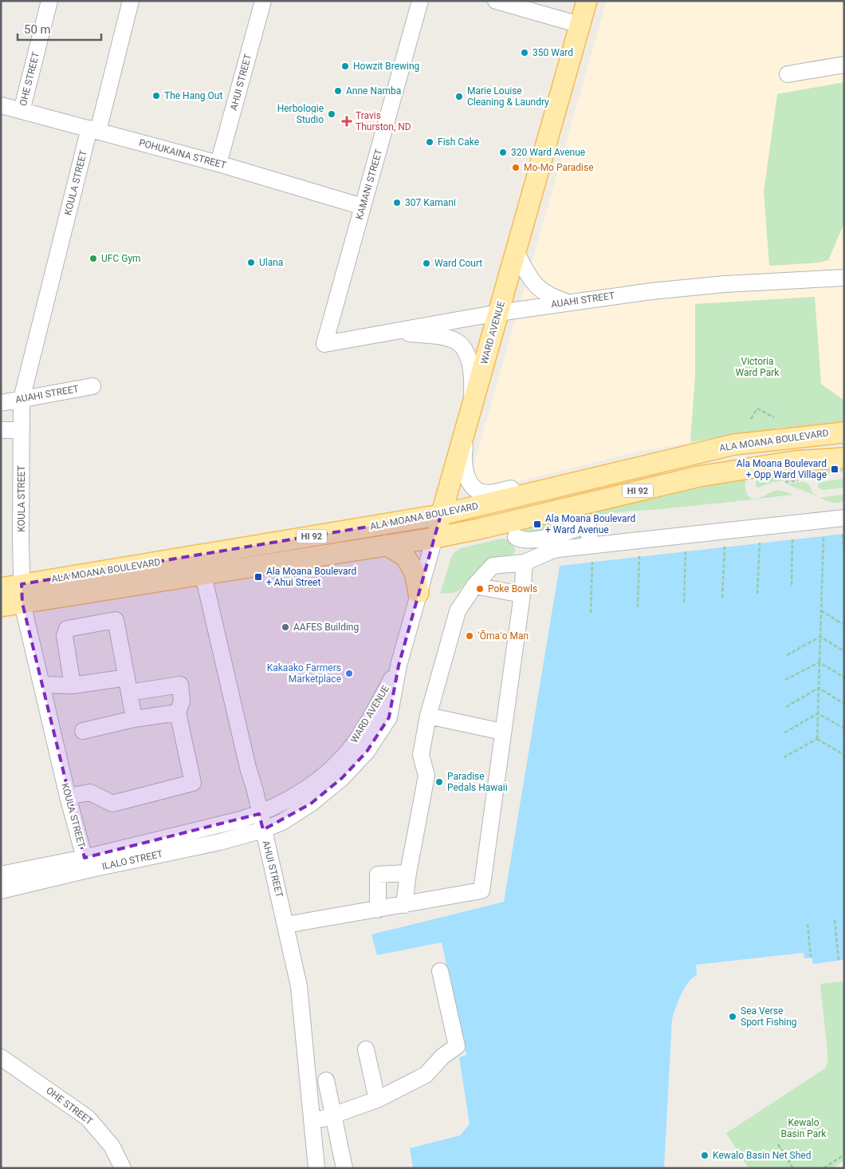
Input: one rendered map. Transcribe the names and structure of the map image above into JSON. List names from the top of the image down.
{
  "streets": {
    "main road": ["WARD AVENUE", "ALA MOANA BOULEVARD", "HI 92"],
    "street": [
      "OHE STREET",
      "AHUI STREET",
      "POHUKAINA STREET",
      "KOULA STREET",
      "KAMANI STREET",
      "AUAHI STREET",
      "ILALO STREET"
    ]
  },
  "crossings": [
    ["OHE STREET", "POHUKAINA STREET"],
    ["AHUI STREET", "POHUKAINA STREET"],
    ["AHUI STREET", "WARD AVENUE"],
    ["AHUI STREET", "ALA MOANA BOULEVARD"],
    ["AHUI STREET", "ILALO STREET"],
    ["POHUKAINA STREET", "KOULA STREET"],
    ["POHUKAINA STREET", "KAMANI STREET"],
    ["KOULA STREET", "AUAHI STREET"],
    ["KOULA STREET", "ALA MOANA BOULEVARD"],
    ["KOULA STREET", "ILALO STREET"],
    ["KAMANI STREET", "AUAHI STREET"],
    ["AUAHI STREET", "WARD AVENUE"],
    ["WARD AVENUE", "ALA MOANA BOULEVARD"],
    ["WARD AVENUE", "ILALO STREET"]
  ],
  "parks": ["Victoria Ward Park", "Kewalo Basin Park"],
  "places": {
    "other": [
      "350 Ward",
      "Howzit Brewing",
      "Anne Namba",
      "The Hang Out",
      "Marie Louise Cleaning & Laundry",
      "Herbologie Studio",
      "Fish Cake",
      "320 Ward Avenue",
      "Mo-Mo Paradise",
      "307 Kamani",
      "UFC Gym",
      "Ulana",
      "Ward Court",
      "Poke Bowls",
      "AAFES Building",
      "ʻŌmaʻo Man",
      "Kakaako Farmers Marketplace",
      "Paradise Pedals Hawaii",
      "Sea Verse Sport Fishing",
      "Kewalo Basin Net Shed"
    ],
    "health": ["Travis Thurston, ND"],
    "transit": ["Ala Moana Boulevard + Opp Ward Village", "Ala Moana Boulevard + Ward Avenue", "Ala Moana Boulevard + Ahui Street"]
  },
  "scale_bar": "50 m"
}
